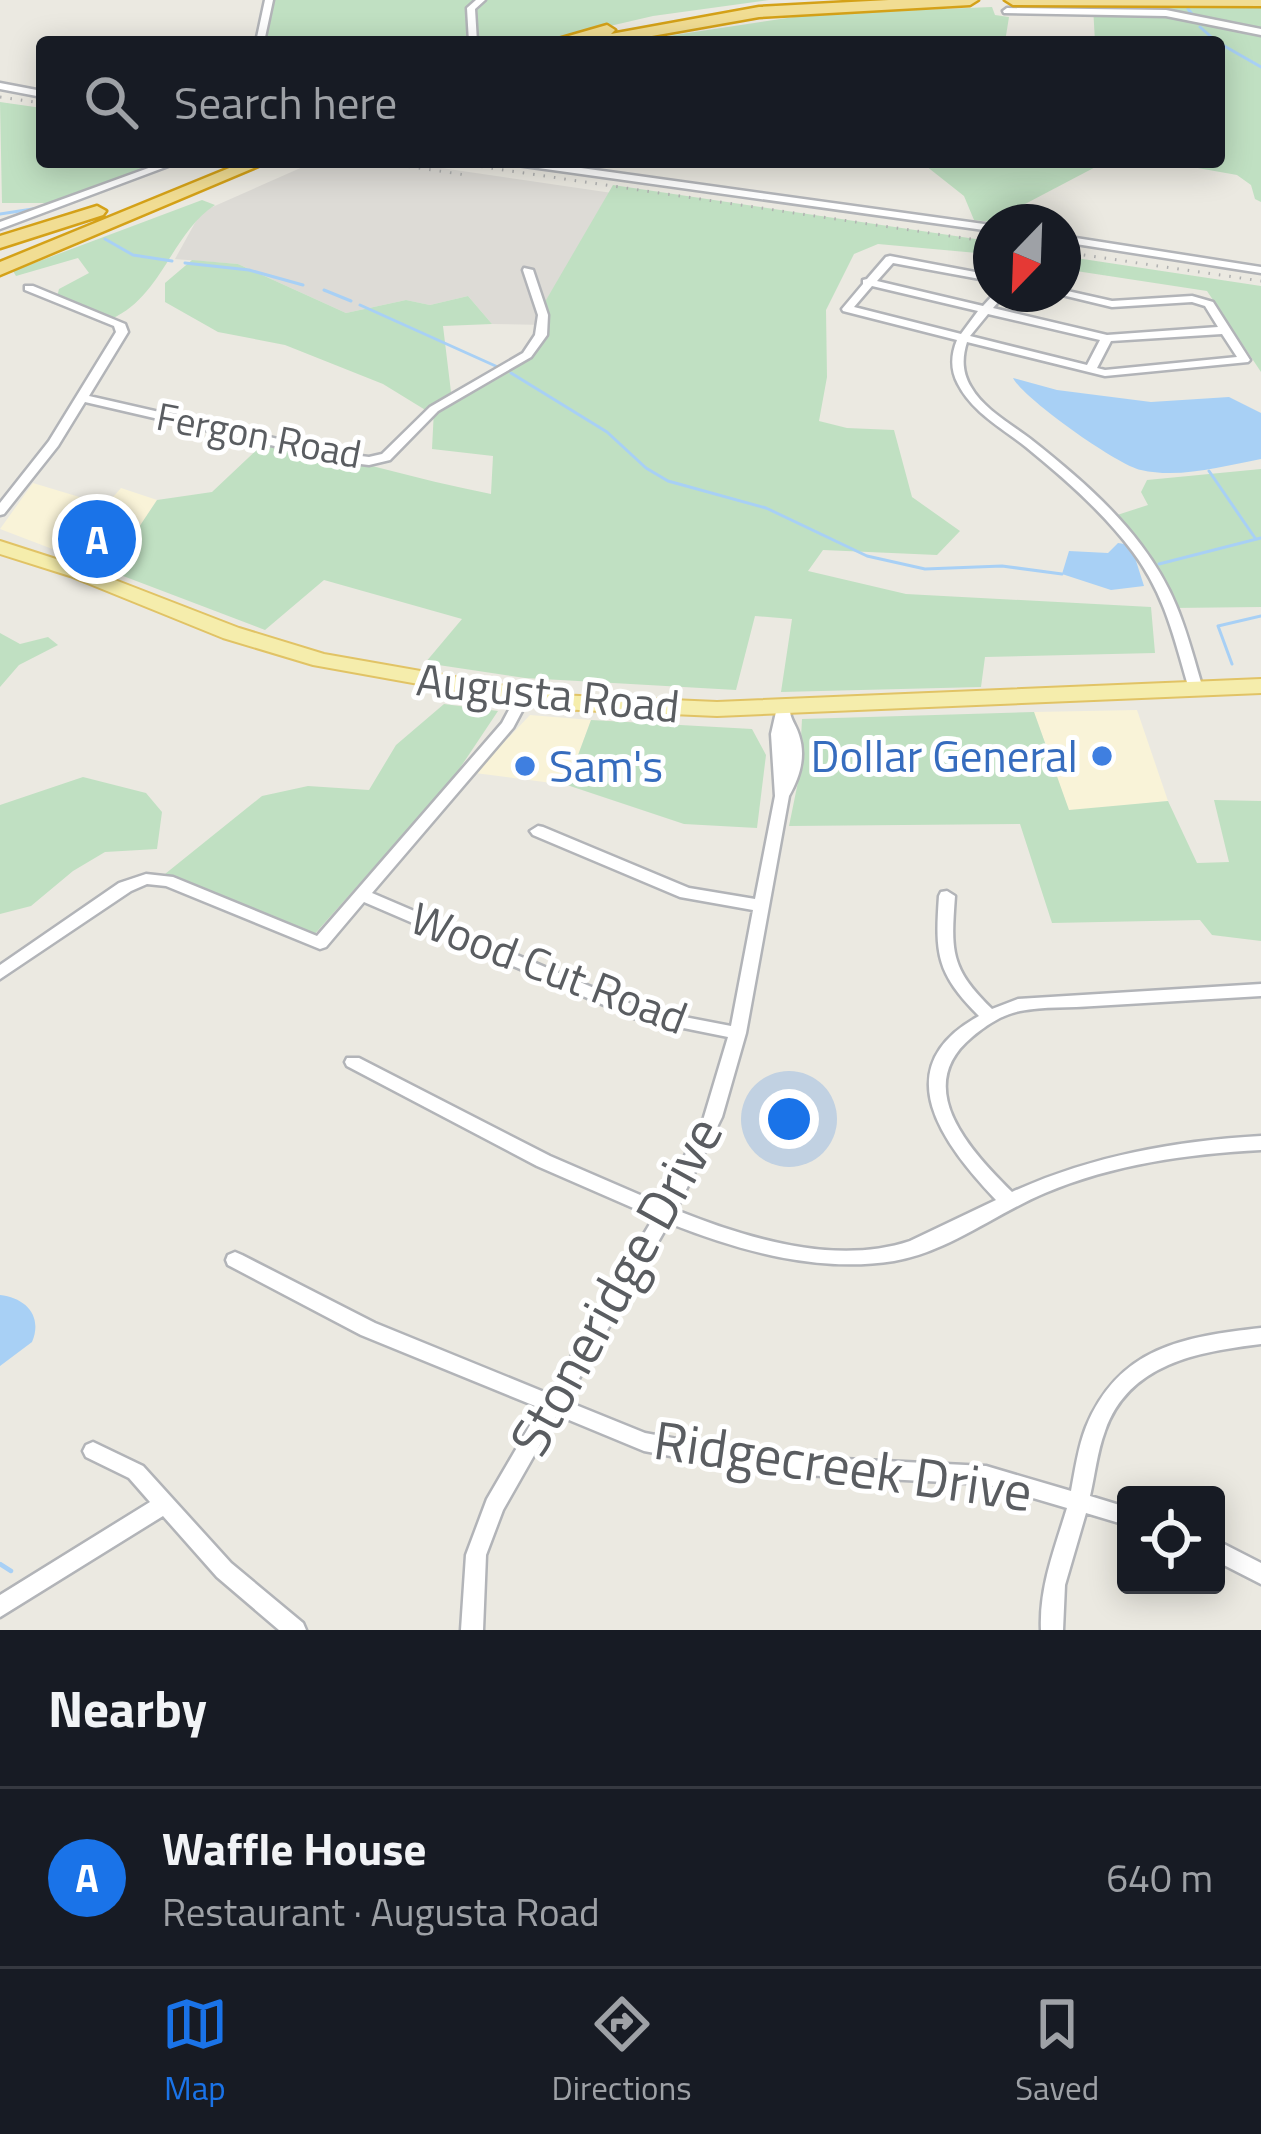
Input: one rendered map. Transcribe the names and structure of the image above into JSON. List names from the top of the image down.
{
  "streets": {
    "main road": ["Augusta Road"],
    "street": [
      "Fergon Road",
      "Wood Cut Road",
      "Stoneridge Drive",
      "Ridgecreek Drive"
    ]
  },
  "crossings": [
    ["Augusta Road", "Stoneridge Drive"],
    ["Wood Cut Road", "Stoneridge Drive"],
    ["Stoneridge Drive", "Ridgecreek Drive"]
  ],
  "places": ["Dollar General", "Sam's"],
  "north": "bottom left",
  "page": {
    "search": "Search here",
    "pins": "A",
    "heading": "Nearby",
    "list": [
      {
        "mark": "A",
        "name": "Waffle House",
        "note": "Restaurant · Augusta Road",
        "value": "640 m"
      }
    ],
    "nav": ["Map", "Directions", "Saved"]
  }
}
